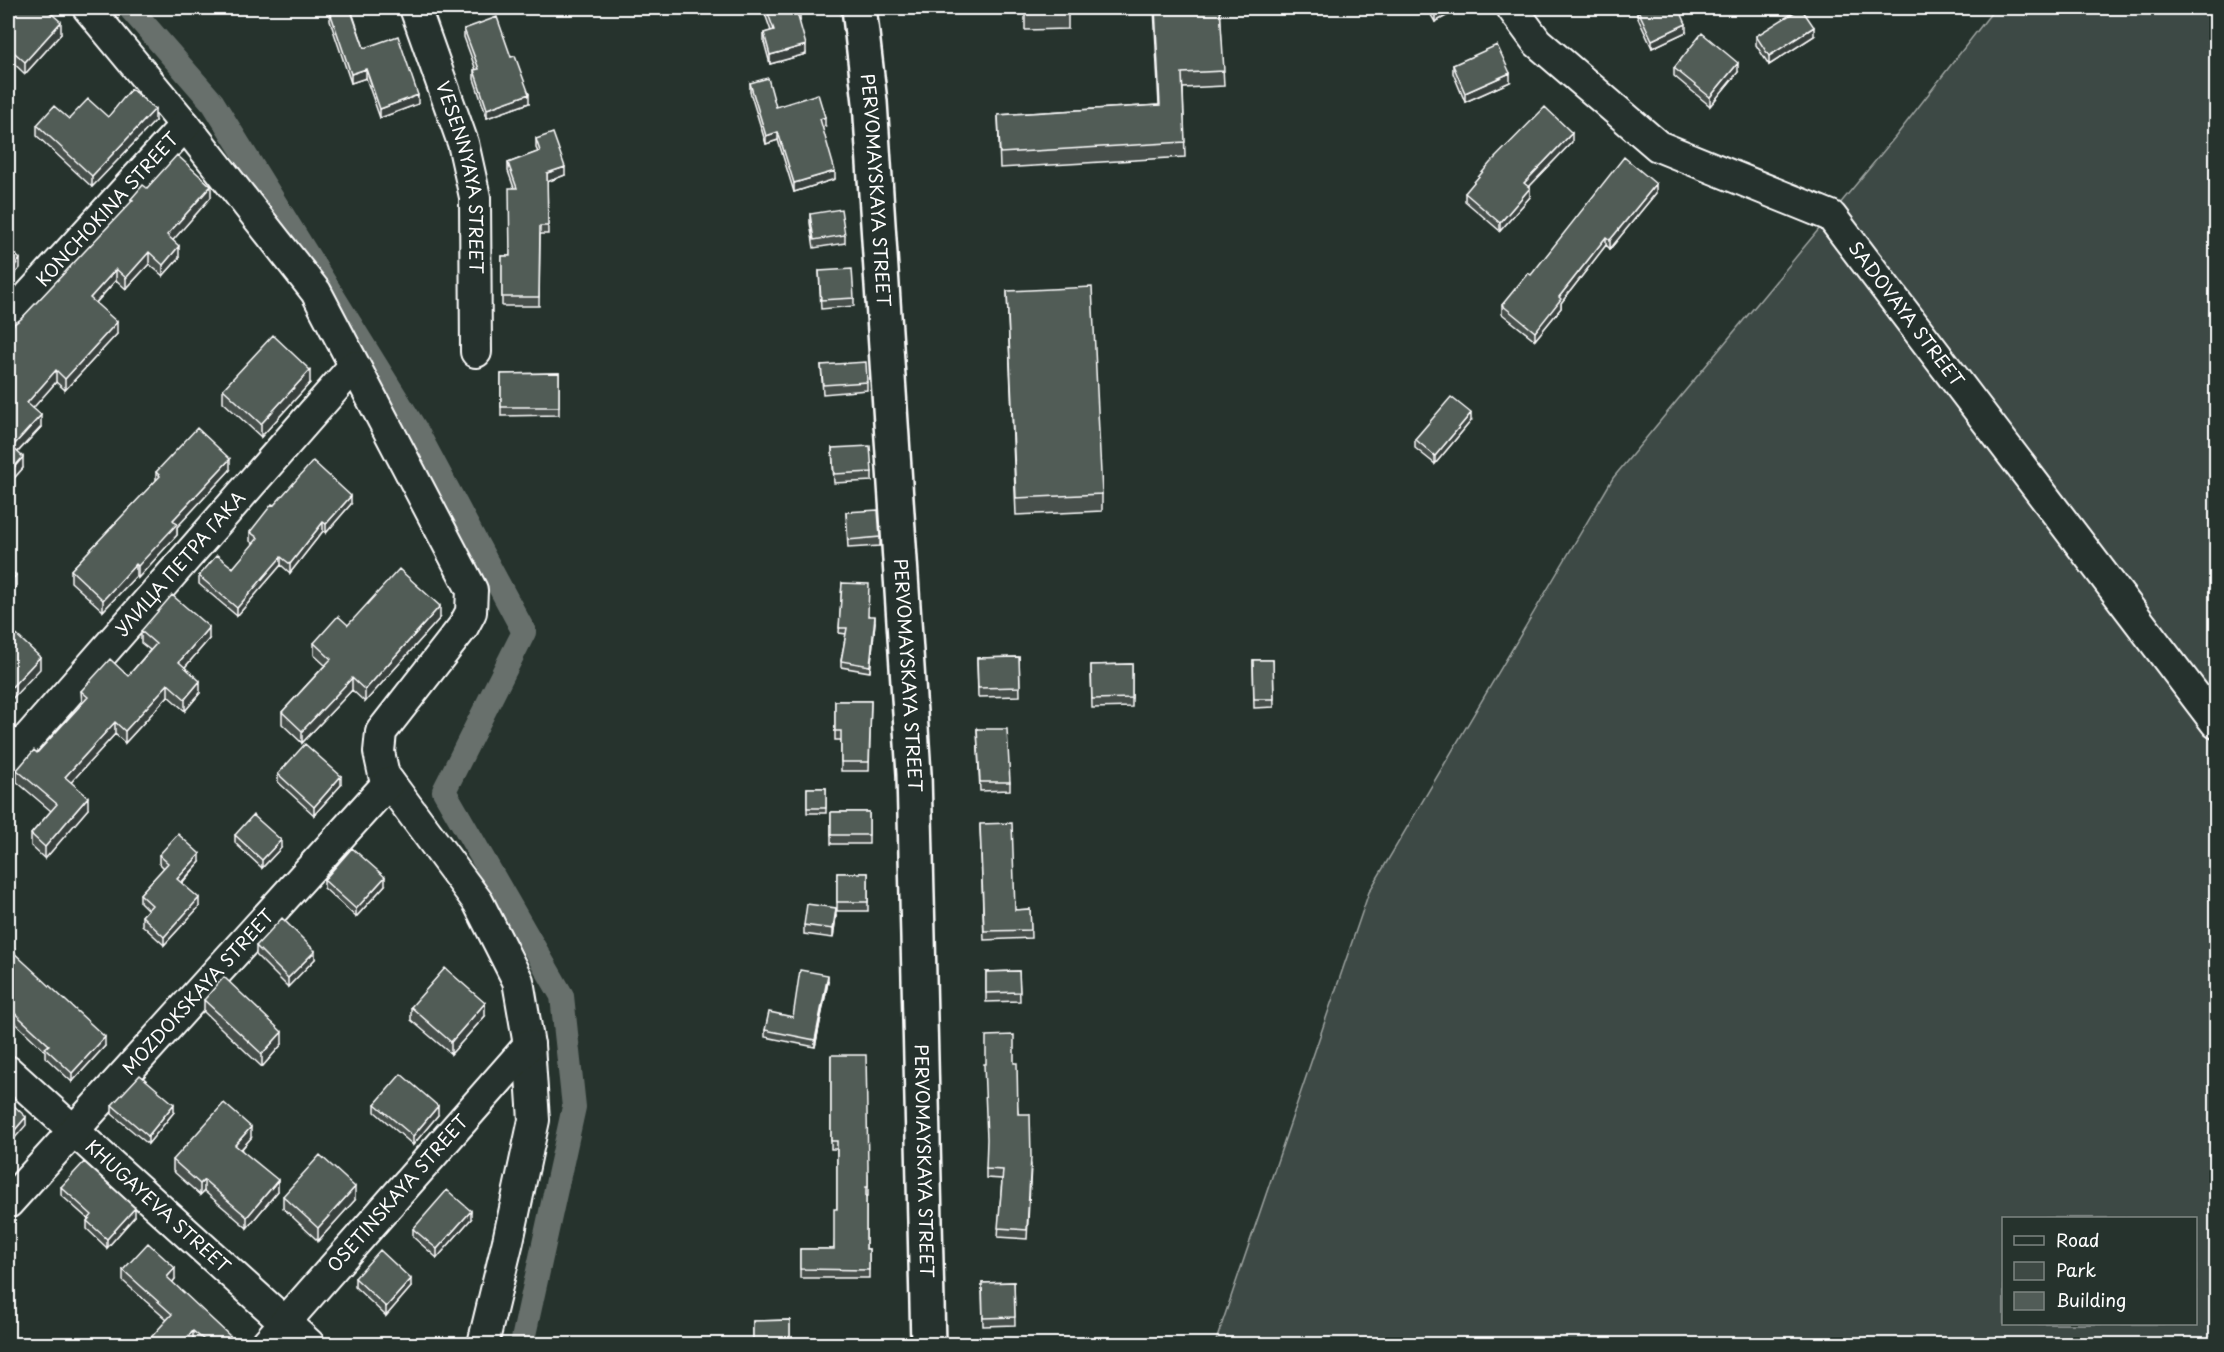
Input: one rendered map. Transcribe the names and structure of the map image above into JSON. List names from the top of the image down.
{
  "streets": {
    "main road": ["PERVOMAYSKAYA STREET"],
    "street": [
      "VESENNYAYA STREET",
      "KONCHOKINA STREET",
      "SADOVAYA STREET",
      "УЛИЦА ПЕТРА ГАКА",
      "MOZDOKSKAYA STREET",
      "OSETINSKAYA STREET",
      "KHUGAYEVA STREET"
    ]
  },
  "crossings": [
    ["MOZDOKSKAYA STREET", "KHUGAYEVA STREET"],
    ["OSETINSKAYA STREET", "KHUGAYEVA STREET"]
  ],
  "legend": ["Road", "Park", "Building"]
}
